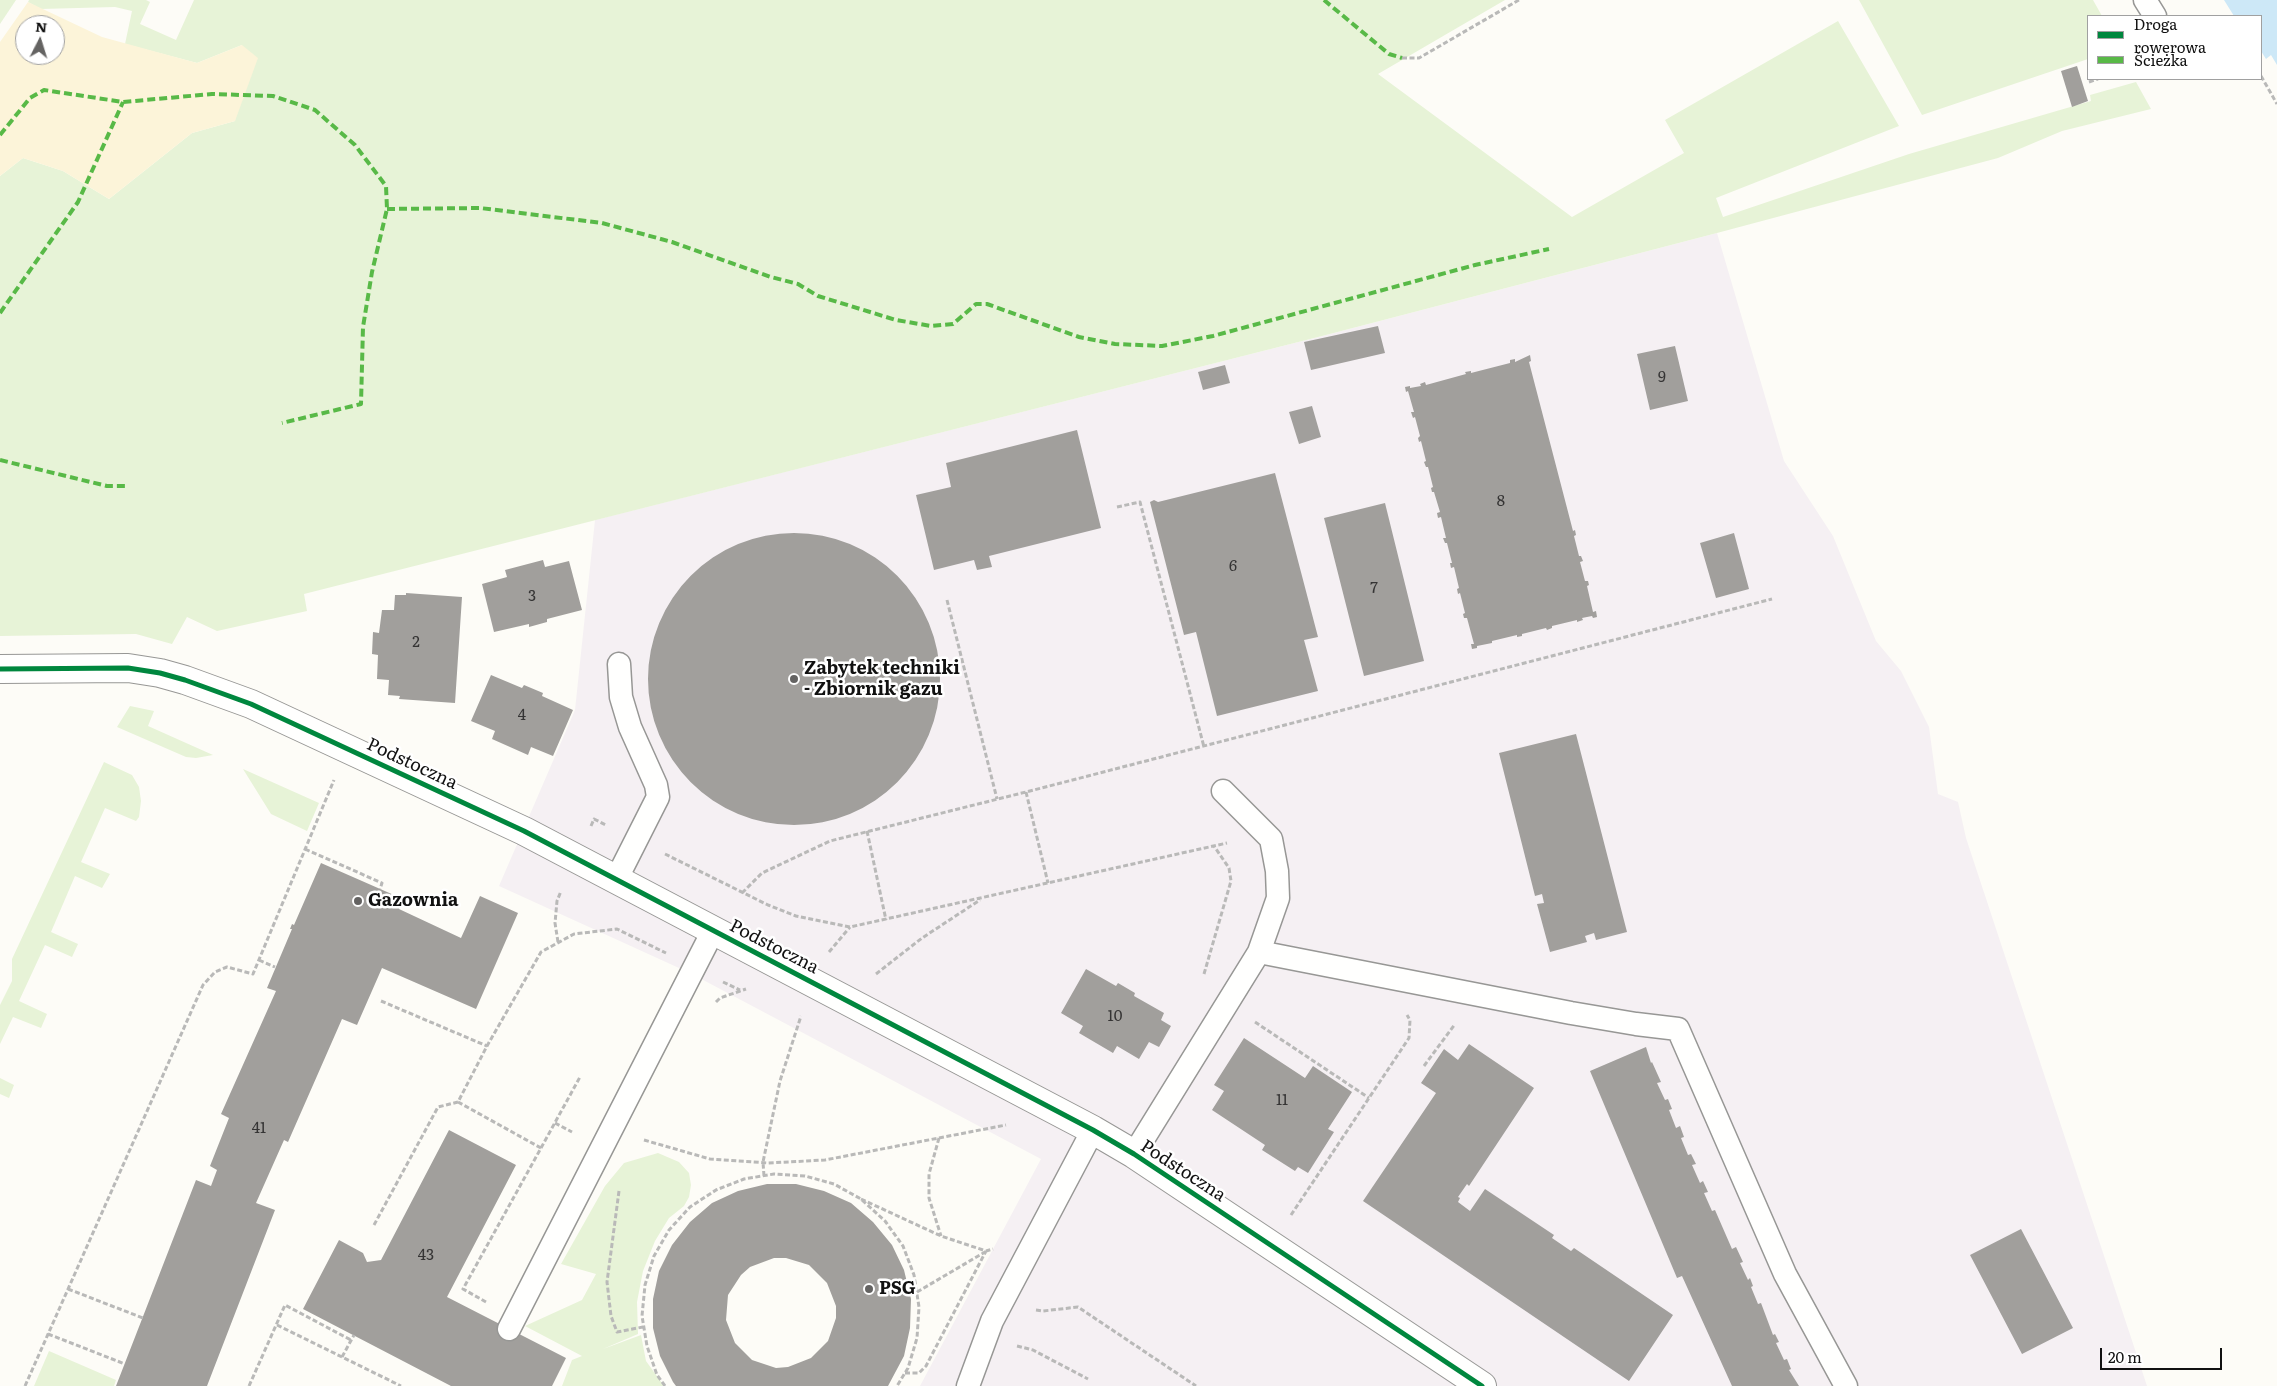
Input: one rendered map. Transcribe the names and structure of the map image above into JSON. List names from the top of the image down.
{
  "streets": {
    "street": ["Podstoczna"]
  },
  "places": ["Zabytek techniki - Zbiornik gazu", "Gazownia", "PSG"],
  "house_numbers": [
    "9",
    "8",
    "6",
    "7",
    "3",
    "2",
    "4",
    "10",
    "11",
    "41",
    "43"
  ],
  "legend": ["Droga rowerowa", "Ścieżka"],
  "scale_bar": "20 m",
  "north": "top"
}
